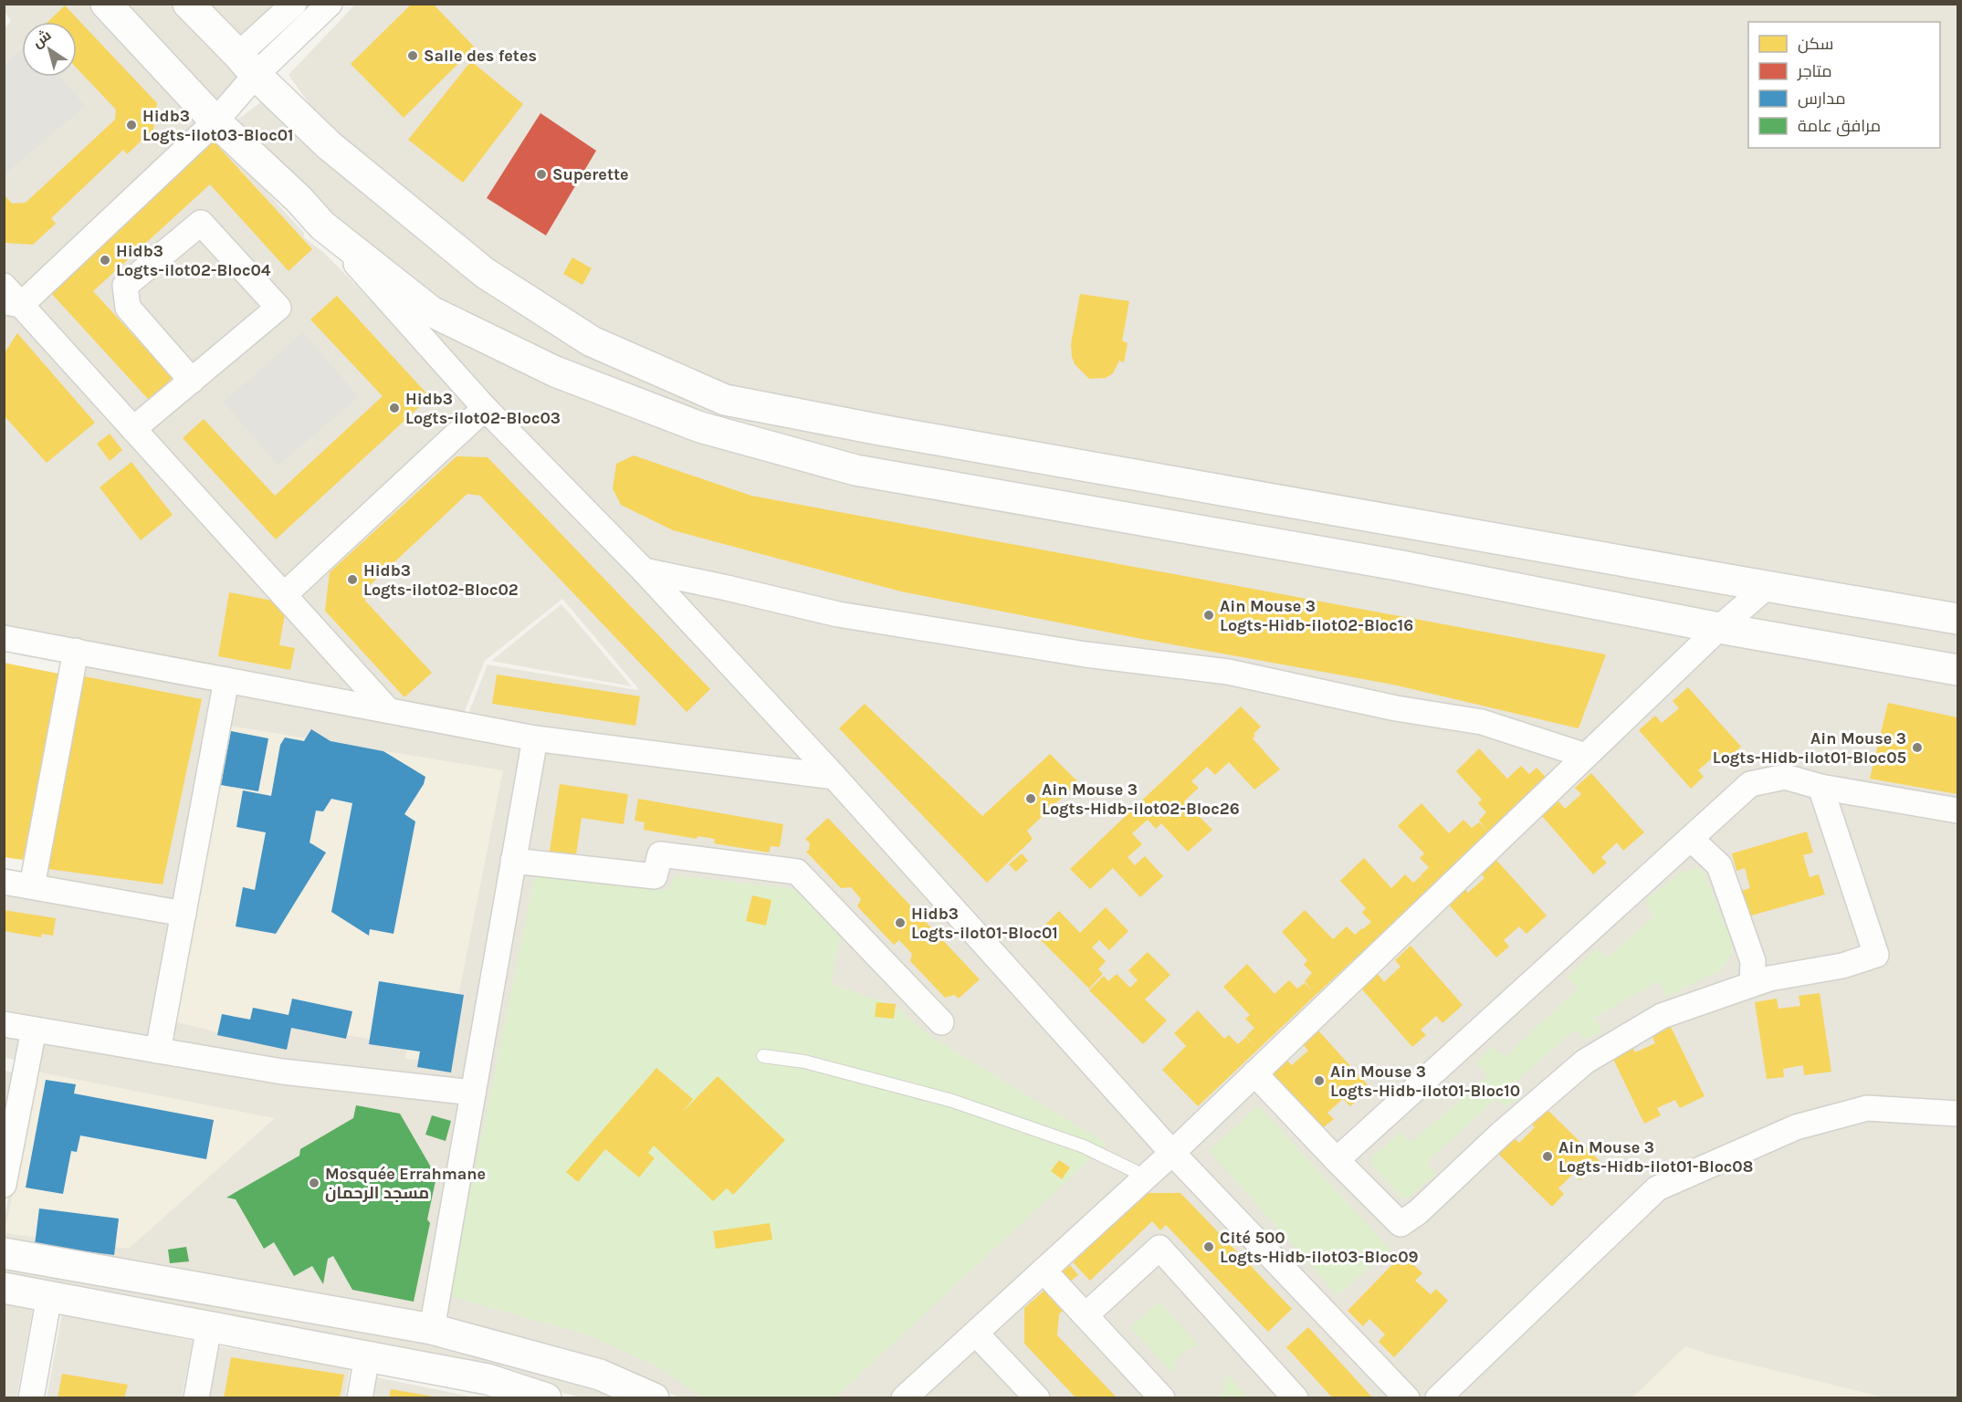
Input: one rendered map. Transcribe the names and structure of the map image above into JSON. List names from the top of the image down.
{
  "places": [
    "Salle des fetes",
    "Hidb3 Logts-ilot03-Bloc01",
    "Superette",
    "Hidb3 Logts-ilot02-Bloc04",
    "Hidb3 Logts-ilot02-Bloc03",
    "Hidb3 Logts-ilot02-Bloc02",
    "Ain Mouse 3 Logts-Hidb-ilot02-Bloc16",
    "Ain Mouse 3 Logts-Hidb-ilot01-Bloc05",
    "Ain Mouse 3 Logts-Hidb-ilot02-Bloc26",
    "Hidb3 Logts-ilot01-Bloc01",
    "Ain Mouse 3 Logts-Hidb-ilot01-Bloc10",
    "Ain Mouse 3 Logts-Hidb-ilot01-Bloc08",
    "Mosquée Errahmane مسجد الرحمان",
    "Cité 500 Logts-Hidb-ilot03-Bloc09"
  ],
  "legend": [
    "سكن",
    "متاجر",
    "مدارس",
    "مرافق عامة"
  ],
  "north": "top left"
}
